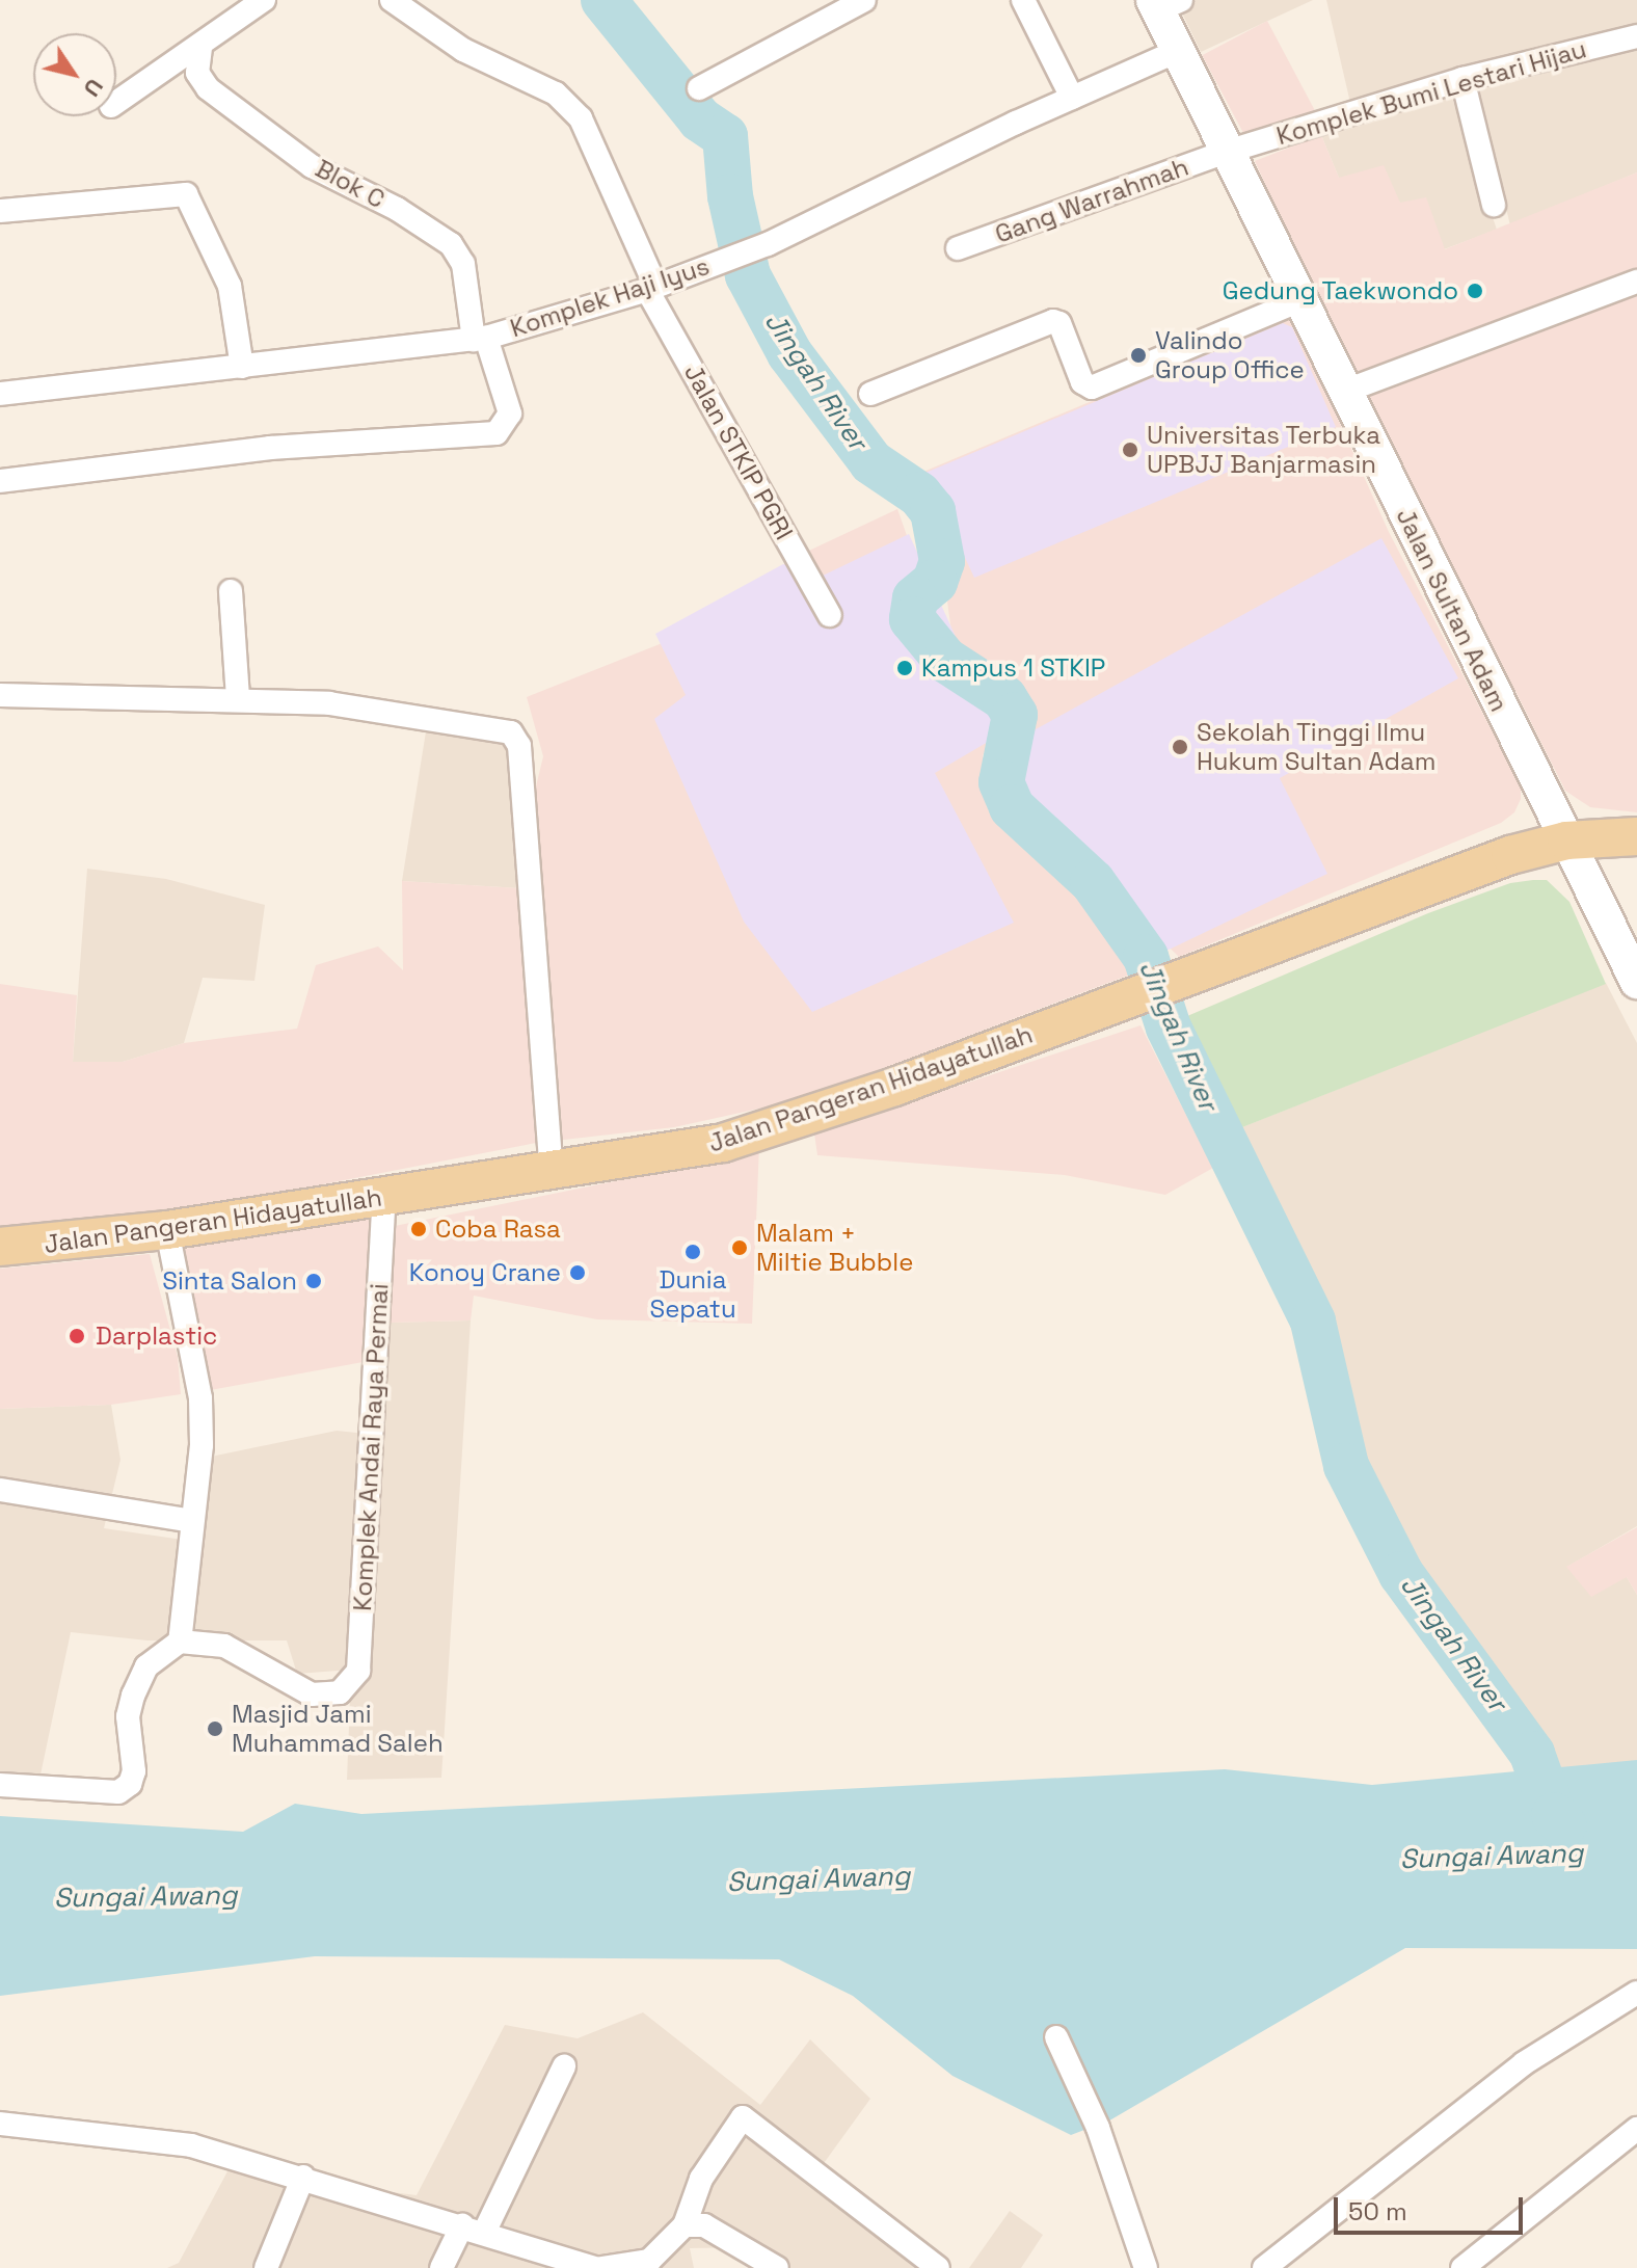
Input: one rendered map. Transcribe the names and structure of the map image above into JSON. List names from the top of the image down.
{
  "streets": {
    "main road": ["Jalan Sultan Adam", "Jalan Pangeran Hidayatullah"],
    "street": [
      "Komplek Bumi Lestari Hijau",
      "Blok C",
      "Gang Warrahmah",
      "Komplek Haji Iyus",
      "Jalan STKIP PGRI",
      "Komplek Andai Raya Permai"
    ]
  },
  "crossings": [
    ["Komplek Bumi Lestari Hijau", "Gang Warrahmah"],
    ["Komplek Bumi Lestari Hijau", "Jalan Sultan Adam"],
    ["Blok C", "Komplek Haji Iyus"],
    ["Gang Warrahmah", "Jalan Sultan Adam"],
    ["Komplek Haji Iyus", "Jalan STKIP PGRI"],
    ["Komplek Haji Iyus", "Jalan Sultan Adam"],
    ["Jalan Sultan Adam", "Jalan Pangeran Hidayatullah"],
    ["Jalan Pangeran Hidayatullah", "Komplek Andai Raya Permai"]
  ],
  "water": ["Jingah River", "Sungai Awang"],
  "places": [
    "Gedung Taekwondo",
    "Valindo Group Office",
    "Universitas Terbuka UPBJJ Banjarmasin",
    "Kampus 1 STKIP",
    "Sekolah Tinggi Ilmu Hukum Sultan Adam",
    "Coba Rasa",
    "Malam + Miltie Bubble",
    "Dunia Sepatu",
    "Konoy Crane",
    "Sinta Salon",
    "Darplastic",
    "Masjid Jami Muhammad Saleh"
  ],
  "scale_bar": "50 m",
  "north": "bottom right"
}
